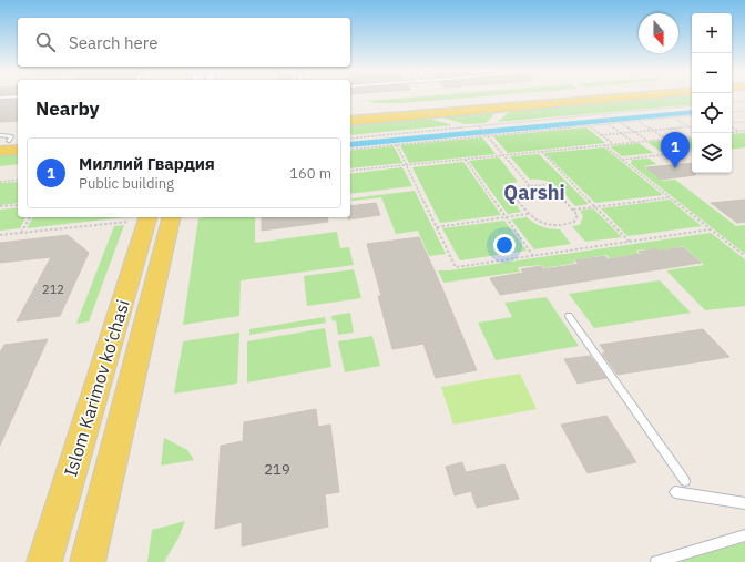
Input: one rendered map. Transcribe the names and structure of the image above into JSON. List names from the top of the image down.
{
  "streets": {
    "main road": ["Islom Karimov ko‘chasi"]
  },
  "districts": ["Qarshi"],
  "house_numbers": ["212", "219"],
  "north": "bottom",
  "page": {
    "map_buttons": ["+", "−"],
    "search": "Search here",
    "heading": "Nearby",
    "pins": "1",
    "list": [
      {
        "mark": "1",
        "name": "Миллий Гвардия",
        "note": "Public building",
        "value": "160 m"
      }
    ]
  }
}
